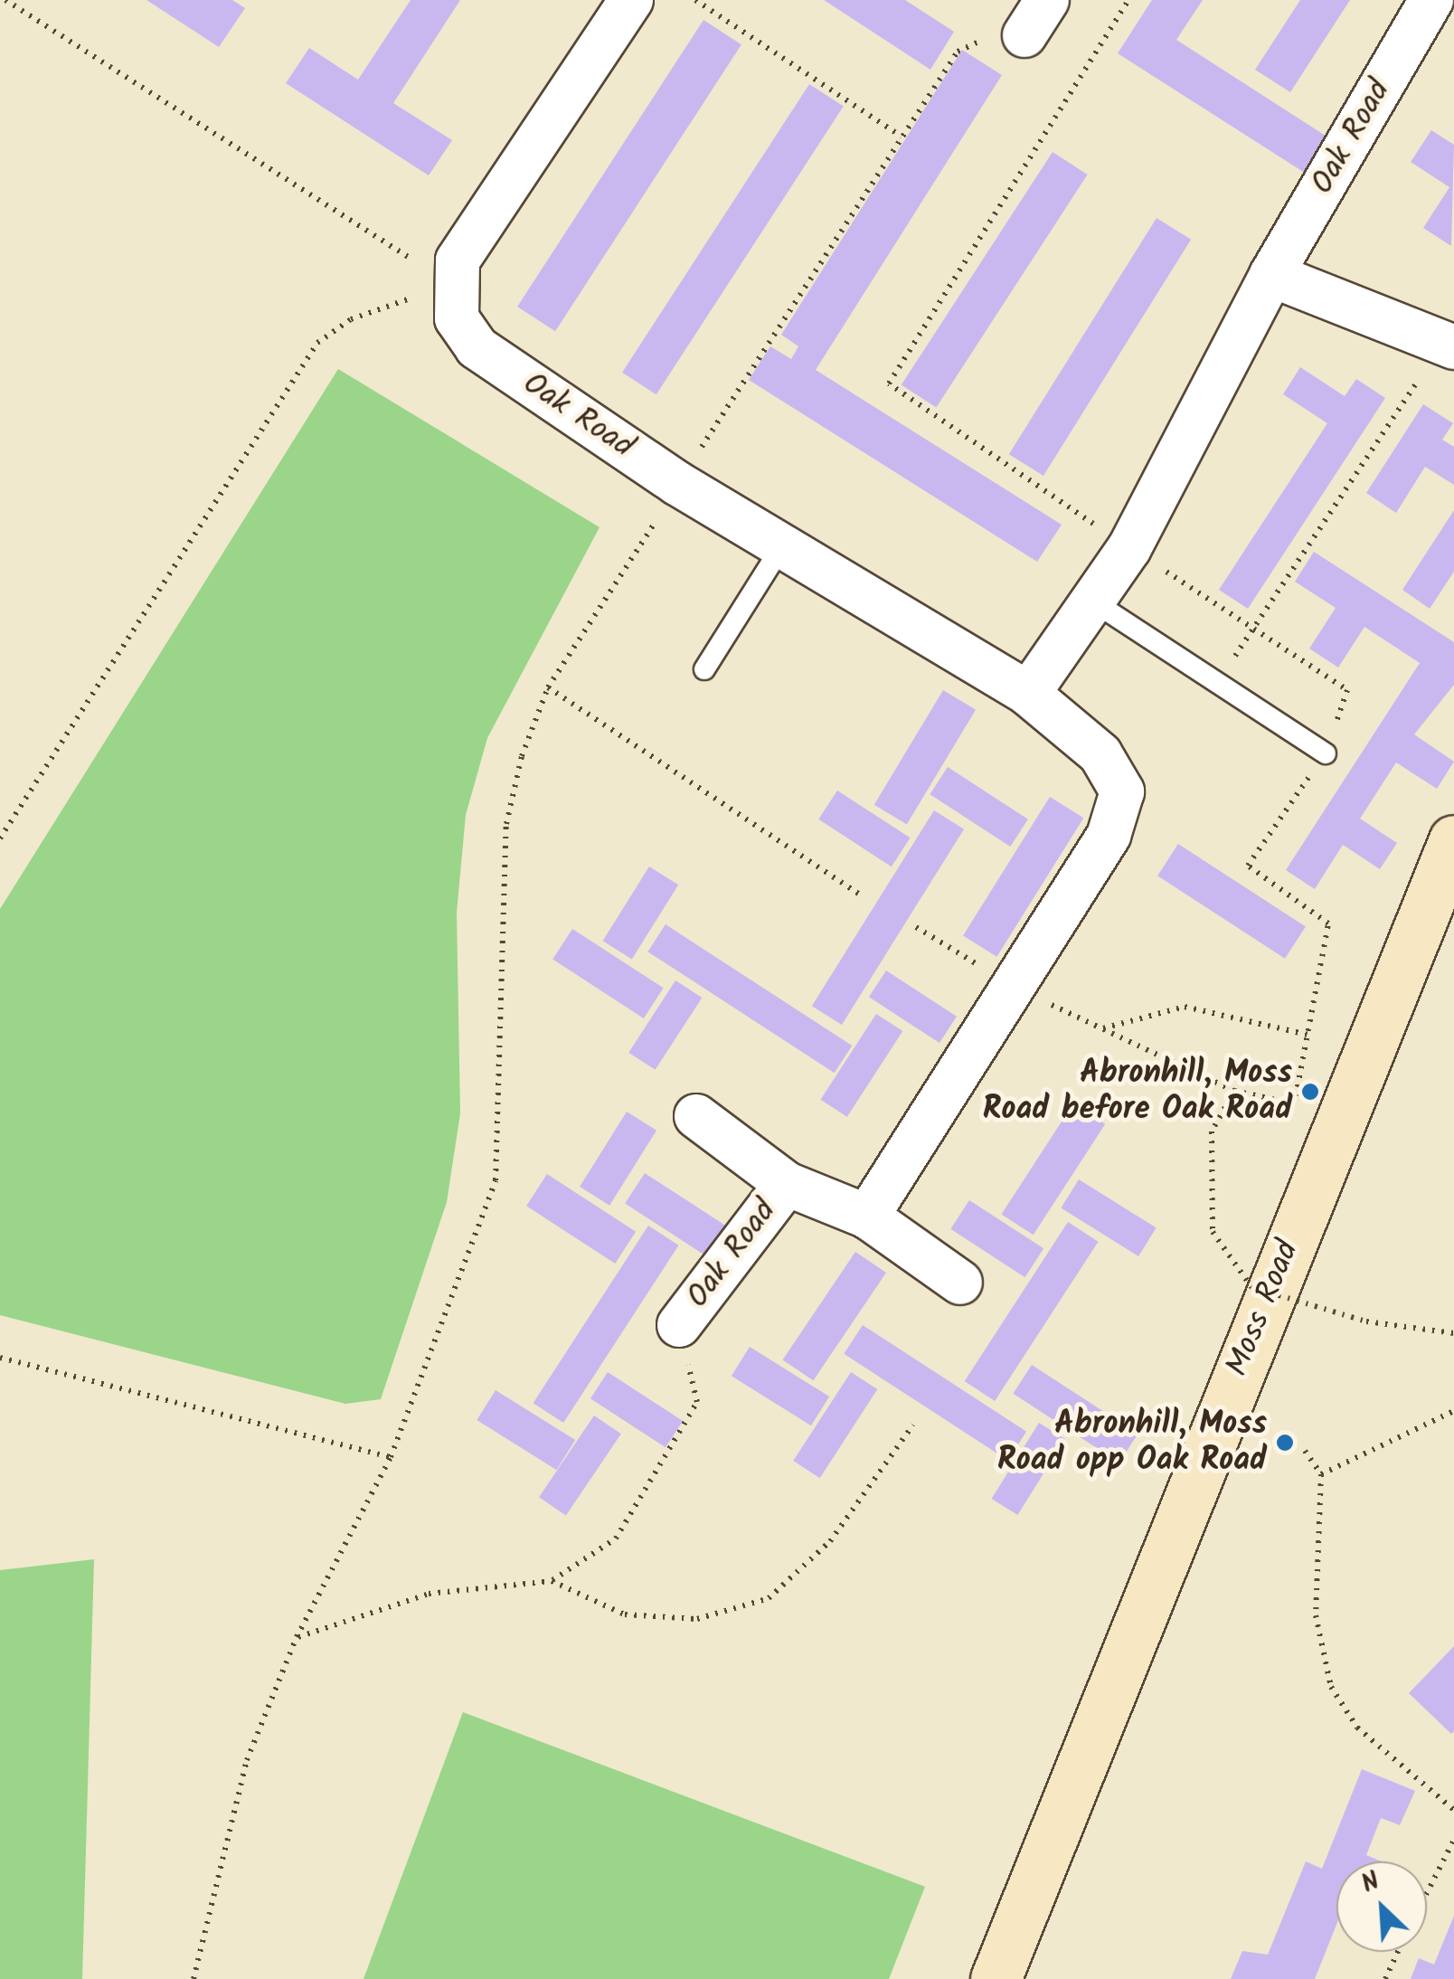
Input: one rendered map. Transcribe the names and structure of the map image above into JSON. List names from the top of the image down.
{
  "streets": {
    "street": ["Oak Road", "Moss Road"]
  },
  "places": ["Abronhill, Moss Road before Oak Road", "Abronhill, Moss Road opp Oak Road"],
  "north": "top left"
}
